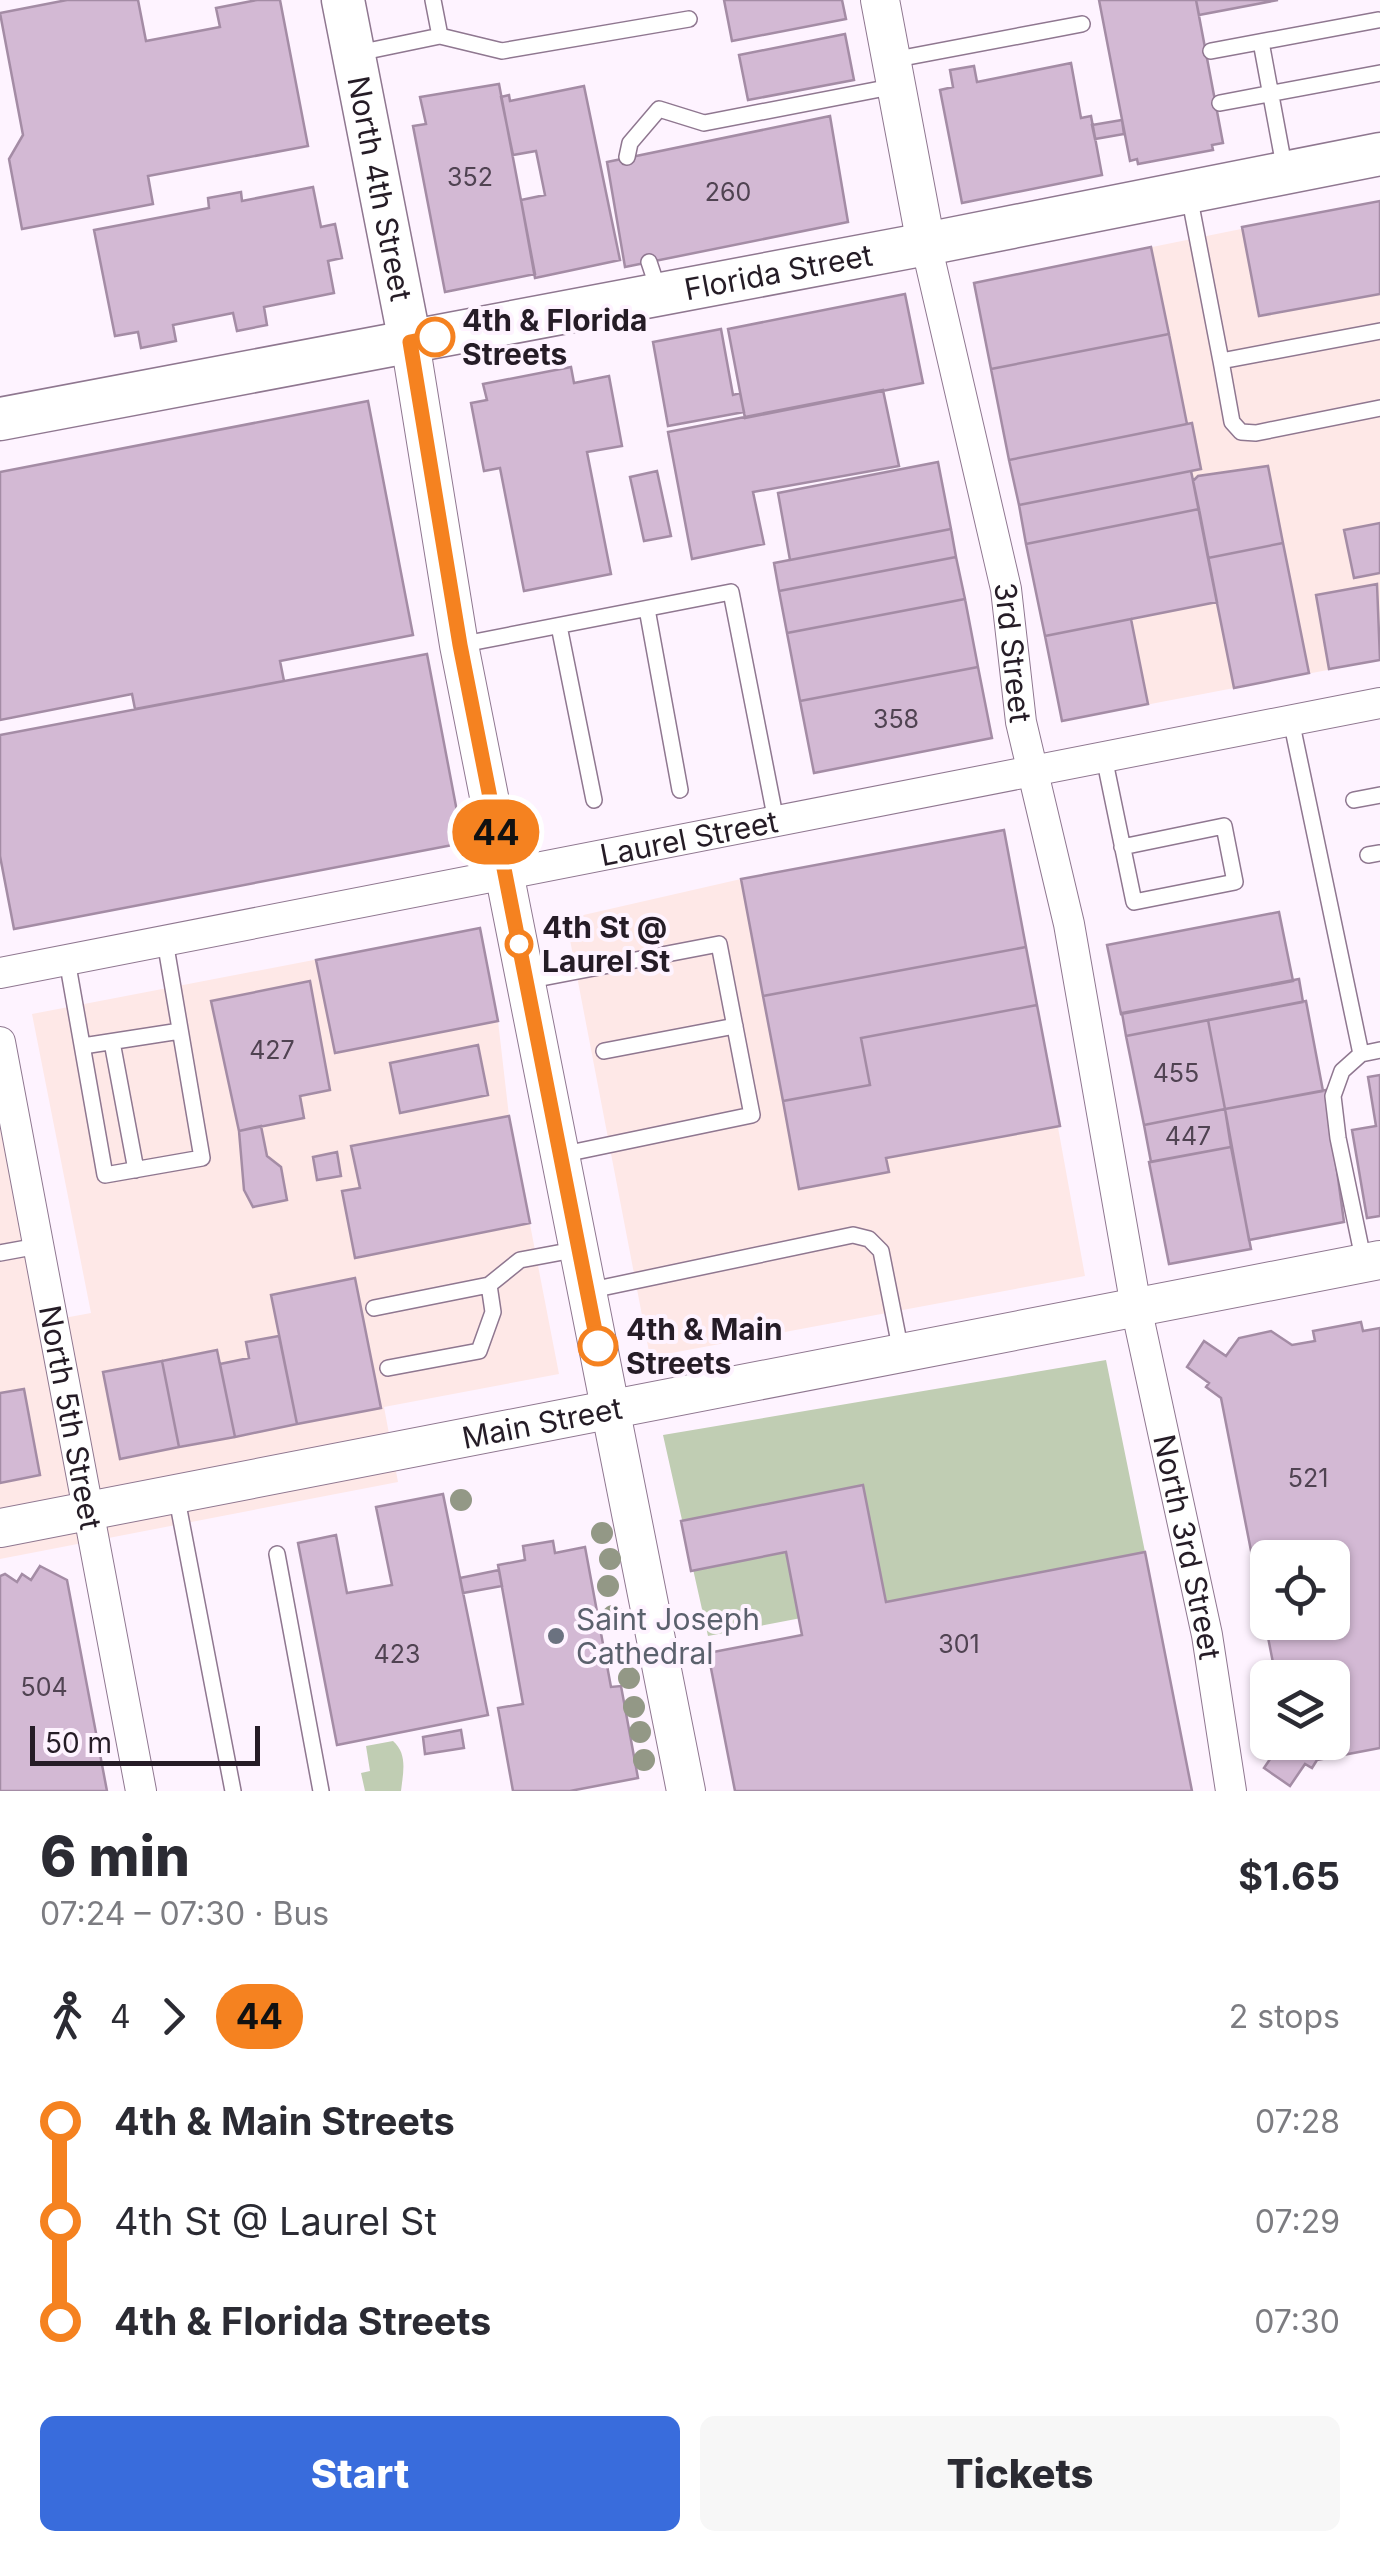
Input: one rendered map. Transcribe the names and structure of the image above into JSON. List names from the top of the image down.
{
  "streets": {
    "main road": ["North 4th Street", "Florida Street"],
    "street": [
      "3rd Street",
      "Laurel Street",
      "North 5th Street",
      "Main Street",
      "North 3rd Street"
    ]
  },
  "crossings": [
    ["North 4th Street", "Florida Street"],
    ["North 4th Street", "Laurel Street"],
    ["North 4th Street", "Main Street"],
    ["Florida Street", "3rd Street"],
    ["3rd Street", "Laurel Street"],
    ["3rd Street", "Main Street"],
    ["3rd Street", "North 3rd Street"],
    ["North 5th Street", "Main Street"],
    ["Main Street", "North 3rd Street"]
  ],
  "places": [
    "4th & Florida Streets",
    "4th St @ Laurel St",
    "4th & Main Streets",
    "Saint Joseph Cathedral"
  ],
  "lines": ["bus line 44"],
  "house_numbers": [
    "352",
    "260",
    "358",
    "427",
    "455",
    "447",
    "521",
    "301",
    "423",
    "504"
  ],
  "scale_bar": "50 m",
  "page": {
    "on_map": "44",
    "scale": "50 m",
    "heading": ["6 min", "07:24 – 07:30 · Bus", "$1.65"],
    "legs": ["4", "44", "2 stops"],
    "list": [
      {
        "name": "4th & Main Streets",
        "value": "07:28"
      },
      {
        "name": "4th St @ Laurel St",
        "value": "07:29"
      },
      {
        "name": "4th & Florida Streets",
        "value": "07:30"
      }
    ],
    "buttons": ["Start", "Tickets"]
  }
}
